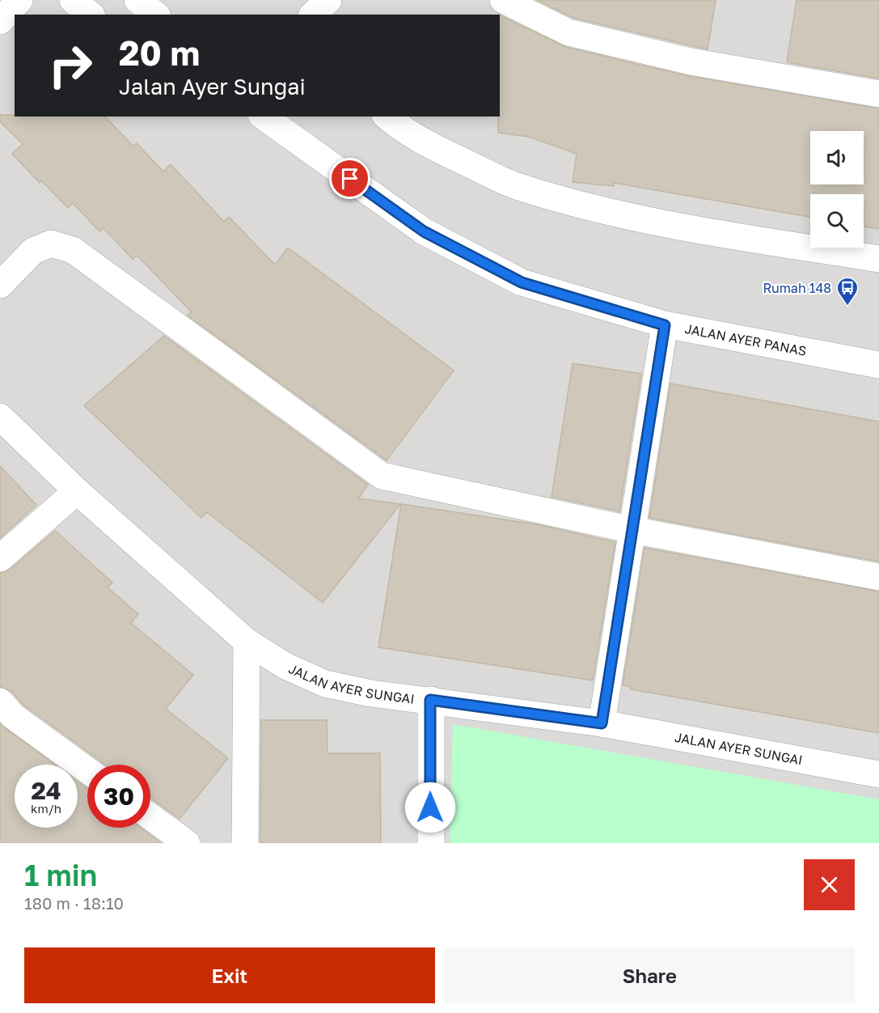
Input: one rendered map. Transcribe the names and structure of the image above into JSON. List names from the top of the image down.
{
  "streets": {
    "street": ["JALAN AYER PANAS", "JALAN AYER SUNGAI"]
  },
  "places": {
    "bus stop": ["Rumah 148"]
  },
  "page": {
    "turn": ["20 m", "Jalan Ayer Sungai"],
    "speed": "24 km/h",
    "limit": "30",
    "heading": ["1 min", "180 m · 18:10"],
    "buttons": ["Exit", "Share"]
  }
}
